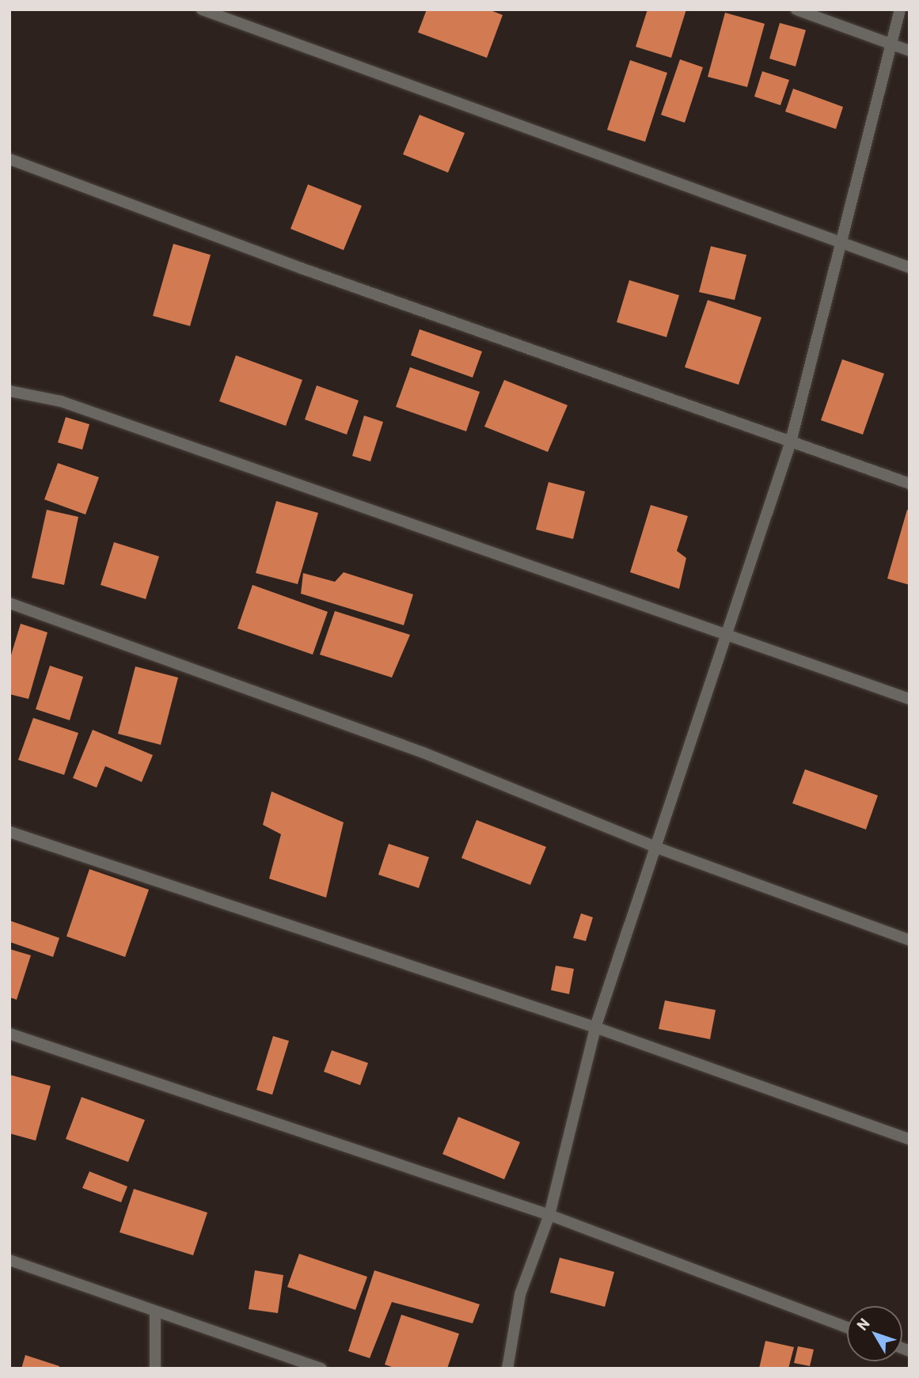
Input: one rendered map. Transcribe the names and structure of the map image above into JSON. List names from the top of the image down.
{
  "north": "top left"
}
